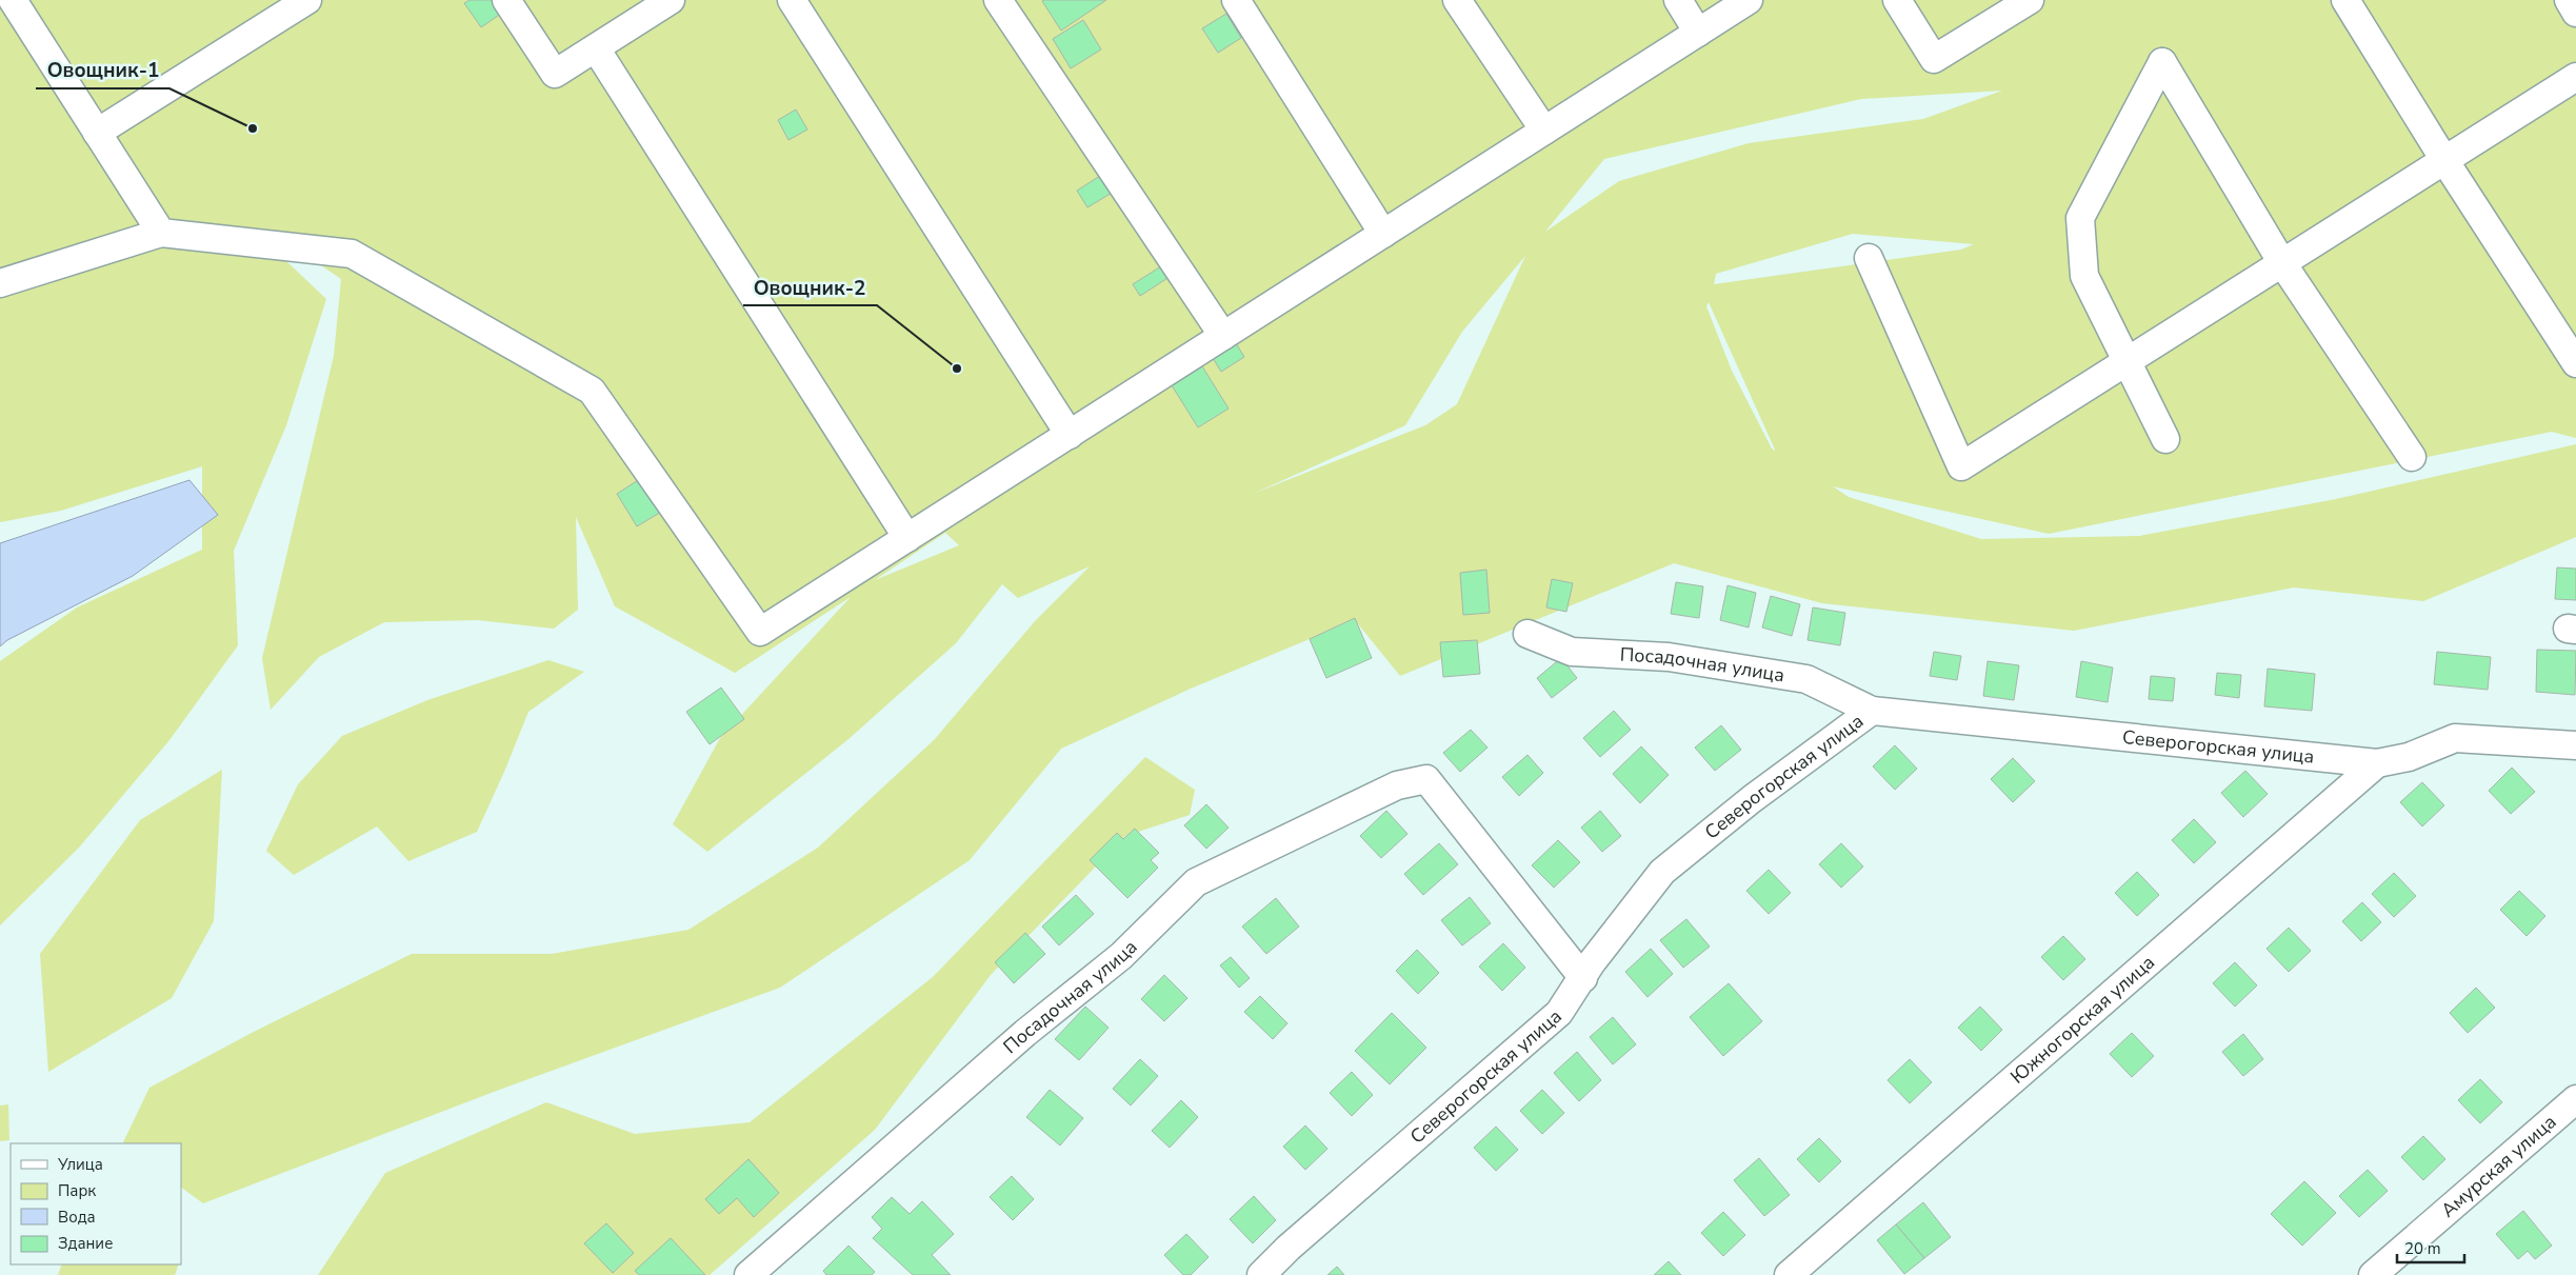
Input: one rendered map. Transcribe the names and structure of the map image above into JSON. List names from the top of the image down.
{
  "streets": {
    "street": [
      "Посадочная улица",
      "Северогорская улица",
      "Южногорская улица",
      "Амурская улица"
    ]
  },
  "crossings": [
    ["Посадочная улица", "Северогорская улица"],
    ["Северогорская улица", "Южногорская улица"]
  ],
  "places": ["Овощник-1", "Овощник-2"],
  "legend": [
    "Улица",
    "Парк",
    "Вода",
    "Здание"
  ],
  "scale_bar": "20 m"
}
